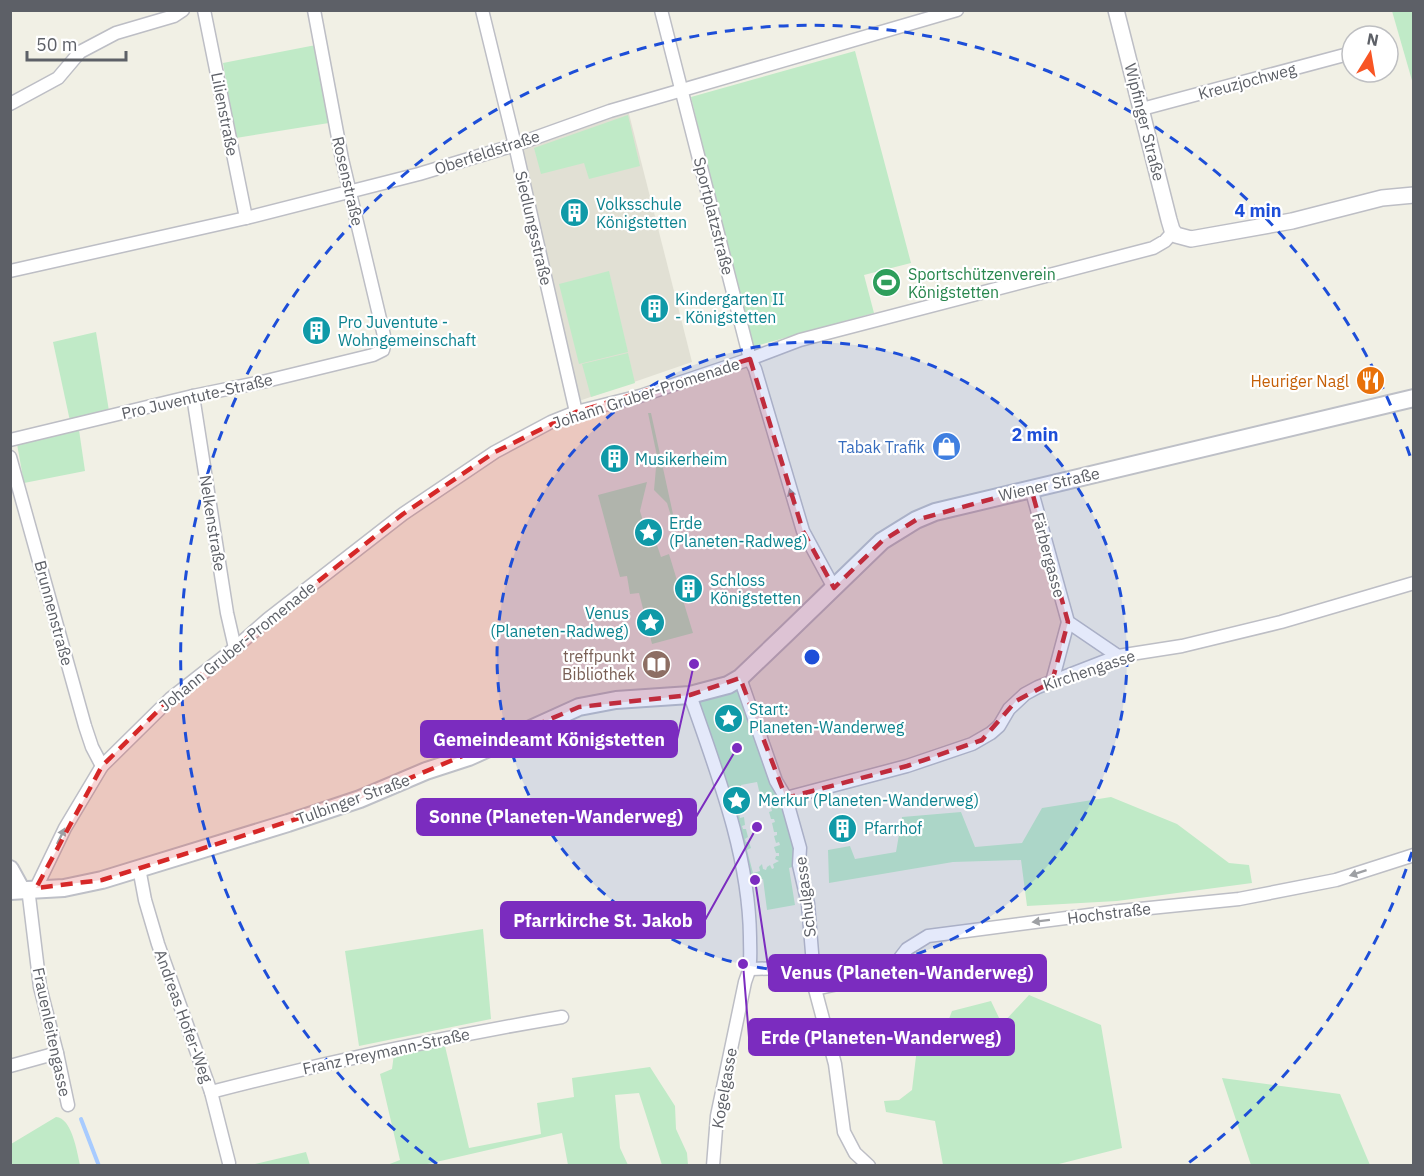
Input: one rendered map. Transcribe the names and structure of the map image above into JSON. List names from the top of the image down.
{
  "streets": {
    "main road": ["Wiener Straße", "Tulbinger Straße"],
    "street": [
      "Kreuzjochweg",
      "Lilienstraße",
      "Wipfinger Straße",
      "Oberfeldstraße",
      "Rosenstraße",
      "Sportplatzstraße",
      "Siedlungsstraße",
      "Johann Gruber-Promenade",
      "Pro Juventute-Straße",
      "Nelkenstraße",
      "Färbergasse",
      "Brunnenstraße",
      "Kirchengasse",
      "Schulgasse",
      "Hochstraße",
      "Andreas Hofer-Weg",
      "Frauenleitengasse",
      "Franz Preymann-Straße",
      "Kogelgasse"
    ]
  },
  "crossings": [
    ["Kreuzjochweg", "Wipfinger Straße"],
    ["Lilienstraße", "Oberfeldstraße"],
    ["Wipfinger Straße", "Johann Gruber-Promenade"],
    ["Oberfeldstraße", "Rosenstraße"],
    ["Oberfeldstraße", "Sportplatzstraße"],
    ["Oberfeldstraße", "Siedlungsstraße"],
    ["Rosenstraße", "Pro Juventute-Straße"],
    ["Sportplatzstraße", "Johann Gruber-Promenade"],
    ["Sportplatzstraße", "Wiener Straße"],
    ["Siedlungsstraße", "Johann Gruber-Promenade"],
    ["Johann Gruber-Promenade", "Nelkenstraße"],
    ["Johann Gruber-Promenade", "Brunnenstraße"],
    ["Johann Gruber-Promenade", "Tulbinger Straße"],
    ["Johann Gruber-Promenade", "Frauenleitengasse"],
    ["Pro Juventute-Straße", "Nelkenstraße"],
    ["Wiener Straße", "Färbergasse"],
    ["Wiener Straße", "Tulbinger Straße"],
    ["Wiener Straße", "Schulgasse"],
    ["Kirchengasse", "Schulgasse"],
    ["Tulbinger Straße", "Schulgasse"],
    ["Tulbinger Straße", "Andreas Hofer-Weg"],
    ["Tulbinger Straße", "Frauenleitengasse"],
    ["Tulbinger Straße", "Kogelgasse"],
    ["Schulgasse", "Hochstraße"],
    ["Andreas Hofer-Weg", "Franz Preymann-Straße"]
  ],
  "one_way": ["Sportplatzstraße", "Hochstraße"],
  "places": {
    "building": [
      "Volksschule Königstetten",
      "Kindergarten II - Königstetten",
      "Pro Juventute - Wohngemeinschaft",
      "Musikerheim",
      "Schloss Königstetten",
      "Pfarrhof"
    ],
    "sports": ["Sportschützenverein Königstetten"],
    "restaurant": ["Heuriger Nagl"],
    "shop": ["Tabak Trafik"],
    "place": [
      "Erde (Planeten-Radweg)",
      "Venus (Planeten-Radweg)",
      "Start: Planeten-Wanderweg",
      "Merkur (Planeten-Wanderweg)"
    ],
    "other": [
      "Gemeindeamt Königstetten",
      "Sonne (Planeten-Wanderweg)",
      "Pfarrkirche St. Jakob",
      "Venus (Planeten-Wanderweg)",
      "Erde (Planeten-Wanderweg)"
    ],
    "library": ["treffpunkt Bibliothek"]
  },
  "scale_bar": "50 m",
  "north": "top",
  "rings": ["4 min", "2 min"]
}
